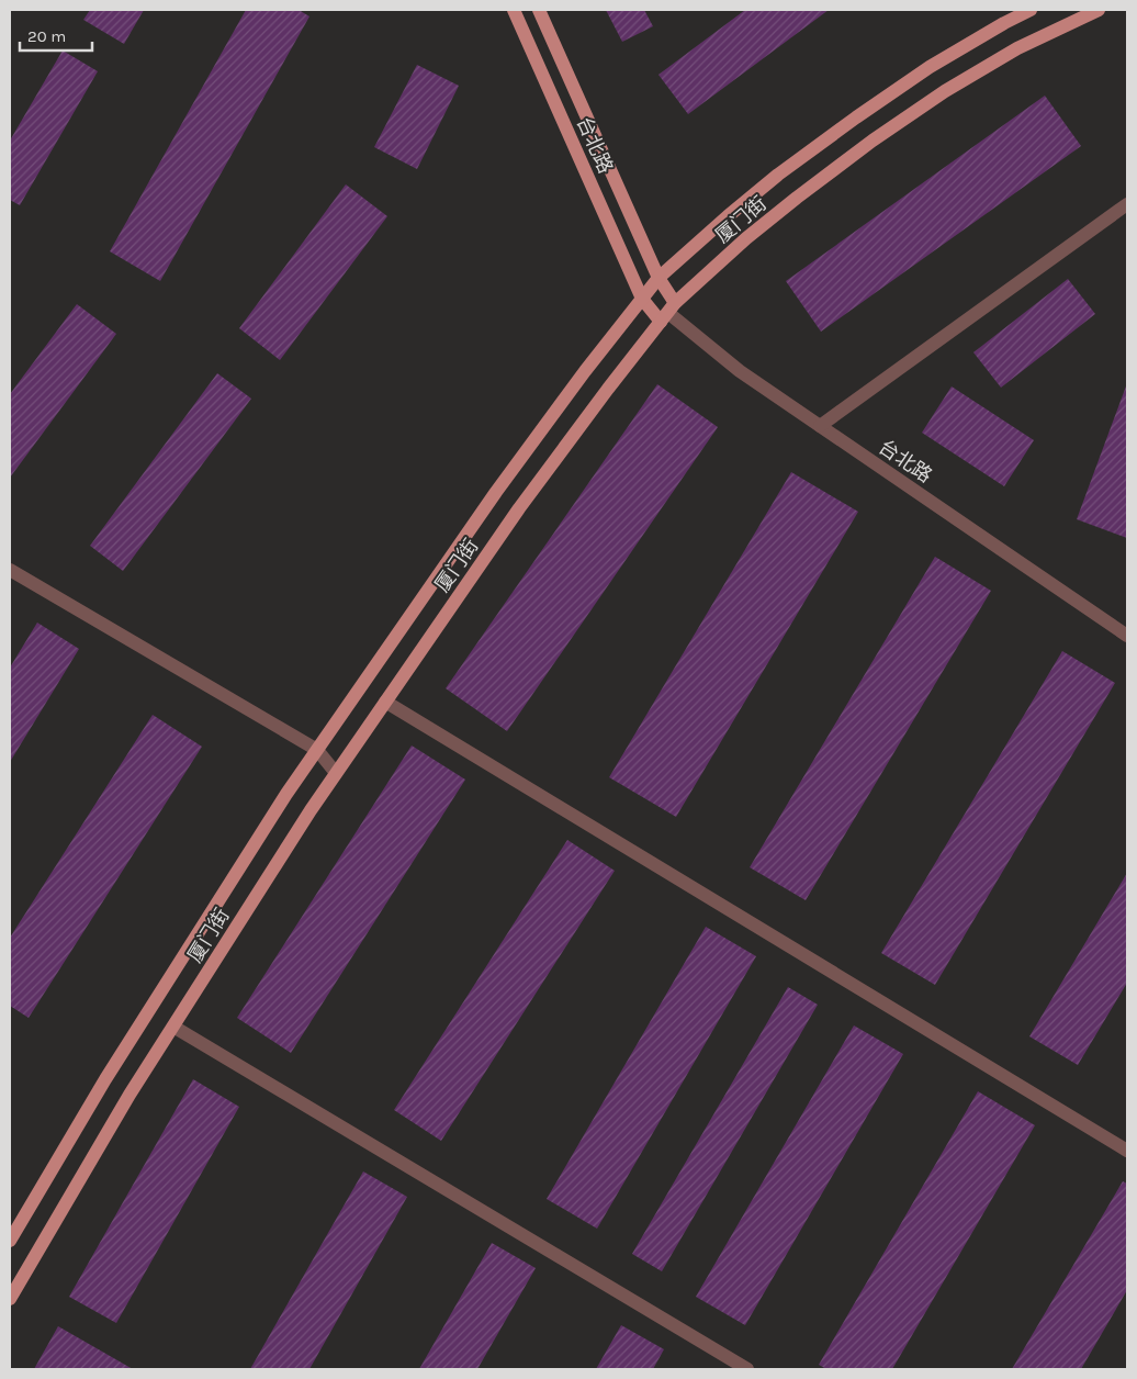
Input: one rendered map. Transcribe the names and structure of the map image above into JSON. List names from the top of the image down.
{
  "streets": {
    "main road": ["台北路", "厦门街"]
  },
  "crossings": [
    ["台北路", "厦门街"]
  ],
  "scale_bar": "20 m"
}
